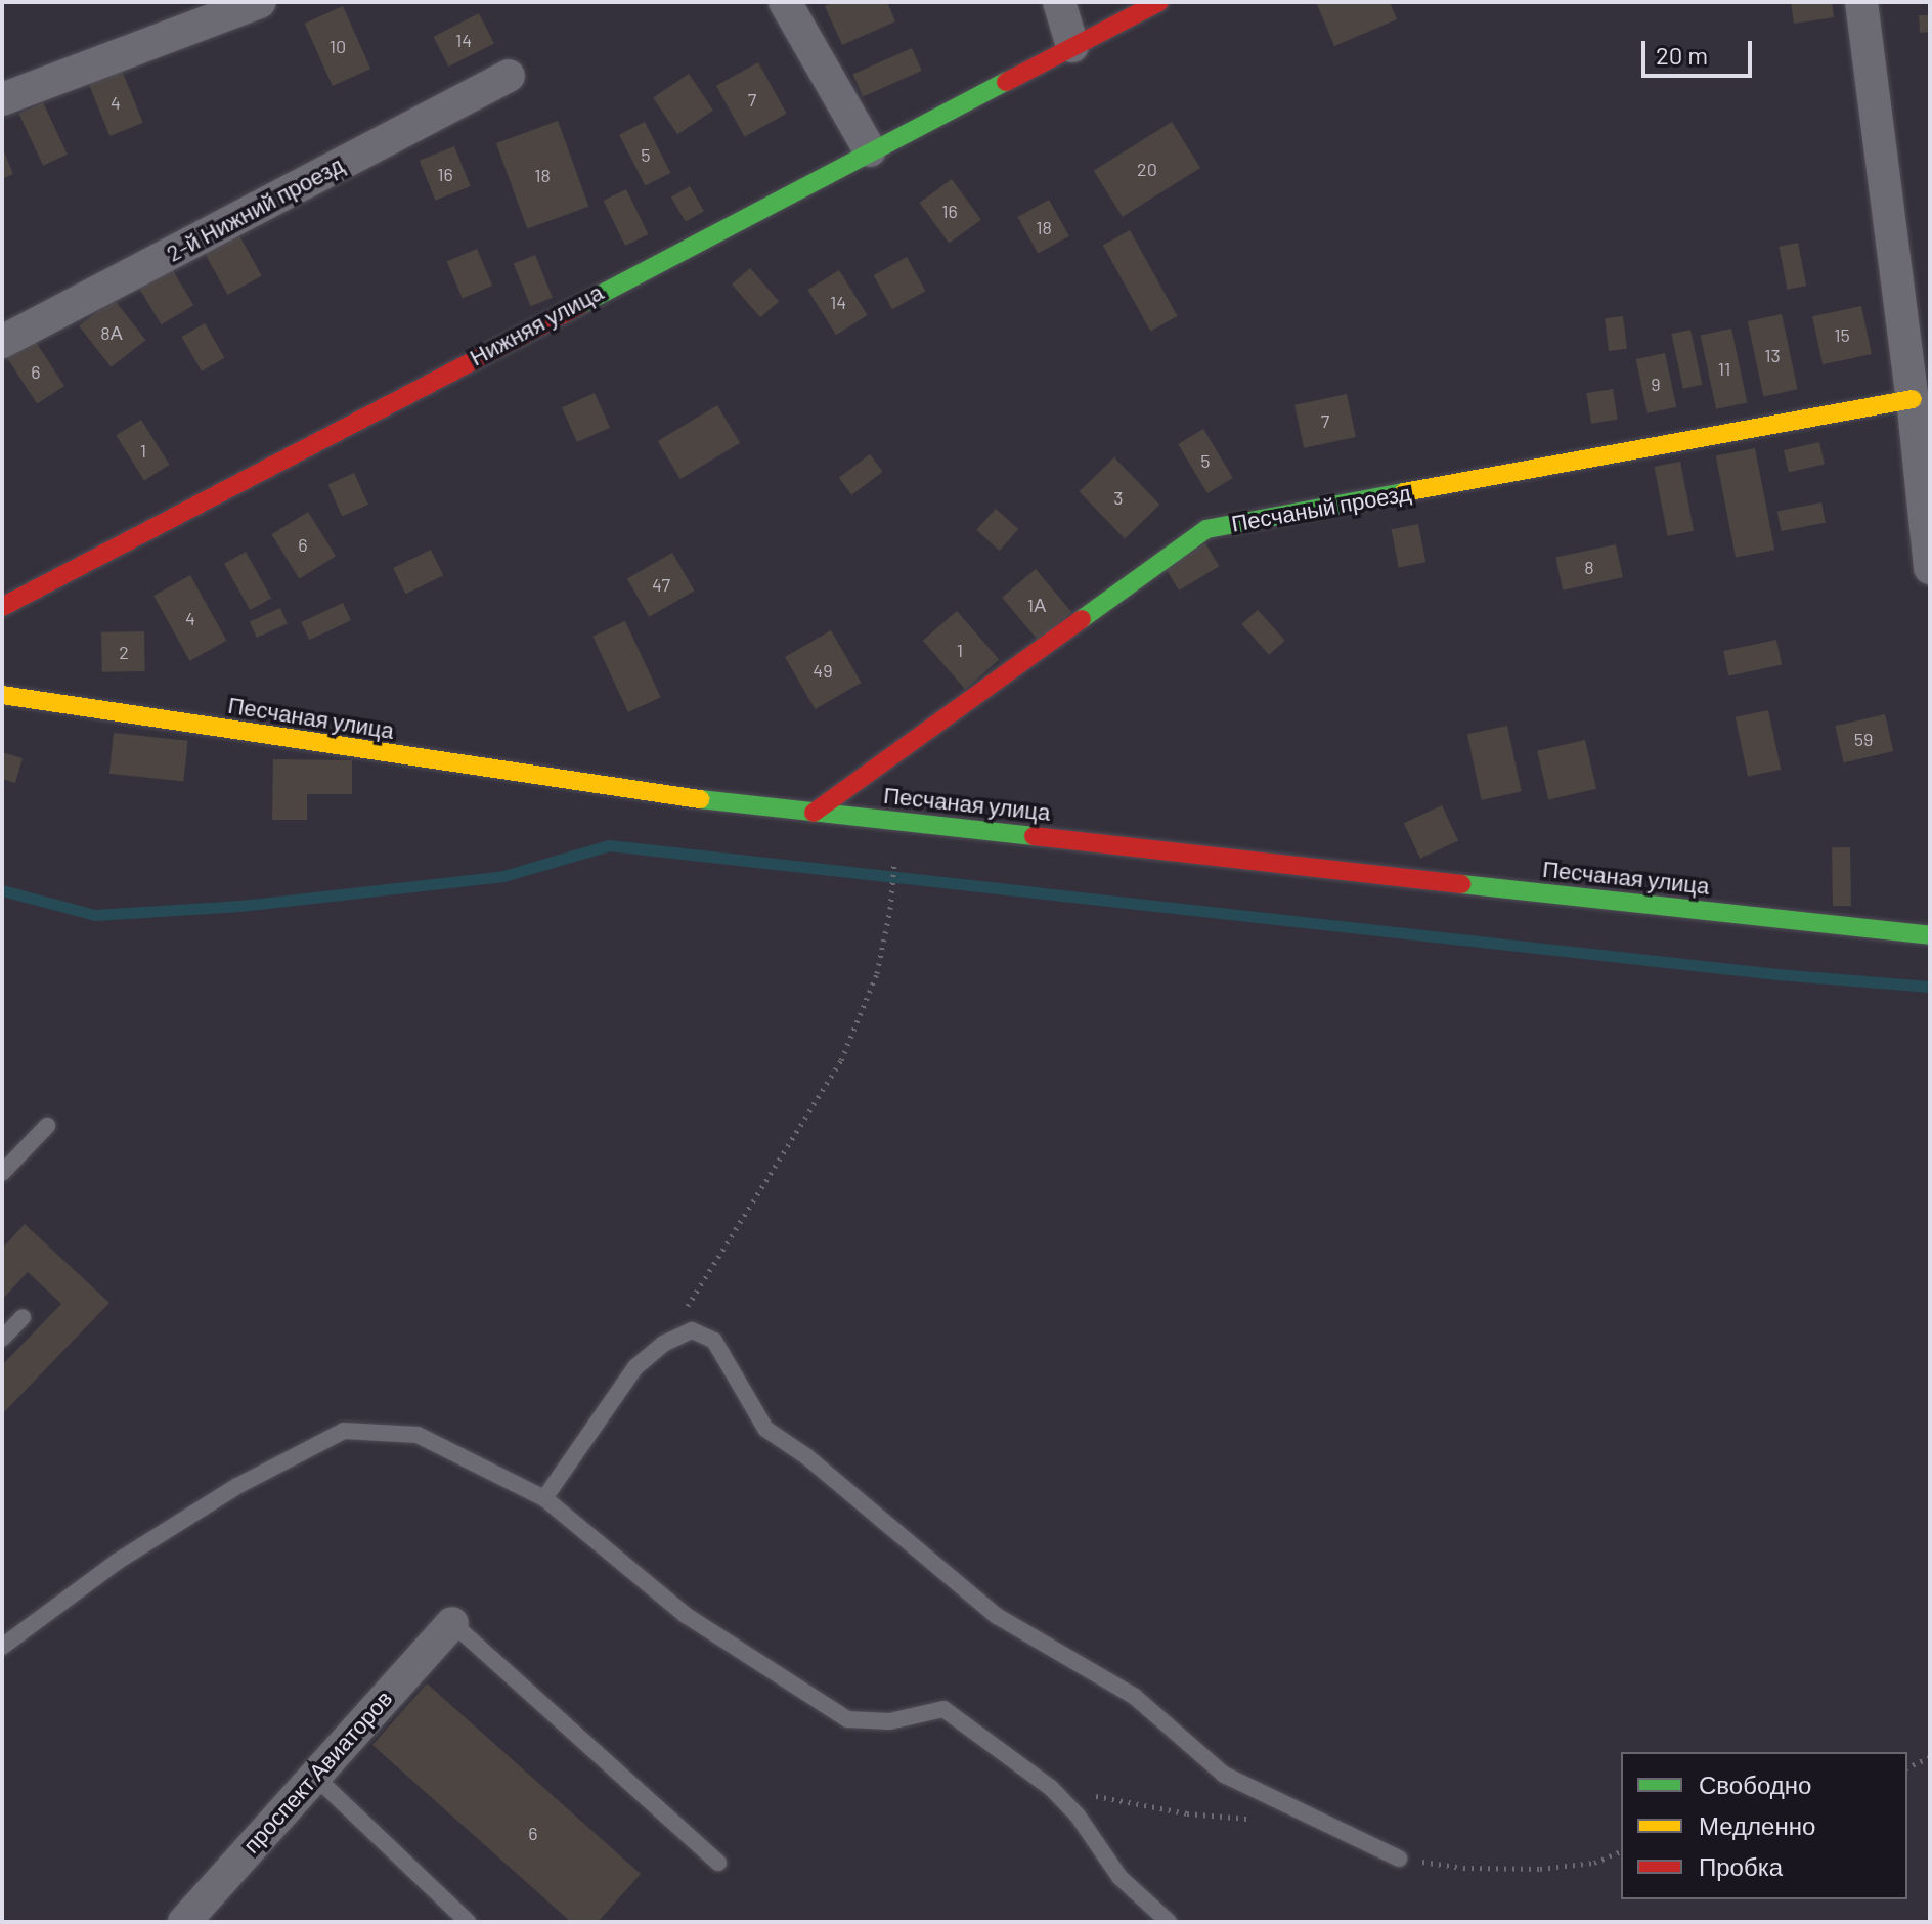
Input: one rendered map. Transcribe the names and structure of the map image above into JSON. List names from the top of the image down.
{
  "streets": {
    "street": [
      "2-й Нижний проезд",
      "Нижняя улица",
      "Песчаный проезд",
      "Песчаная улица",
      "проспект Авиаторов"
    ]
  },
  "crossings": [
    ["Песчаный проезд", "Песчаная улица"]
  ],
  "house_numbers": [
    "14",
    "10",
    "7",
    "4",
    "5",
    "20",
    "16",
    "18",
    "16",
    "18",
    "14",
    "8А",
    "15",
    "13",
    "11",
    "6",
    "9",
    "7",
    "1",
    "5",
    "3",
    "6",
    "8",
    "47",
    "1А",
    "4",
    "1",
    "2",
    "49",
    "59",
    "6"
  ],
  "legend": ["Свободно", "Медленно", "Пробка"],
  "scale_bar": "20 m"
}
